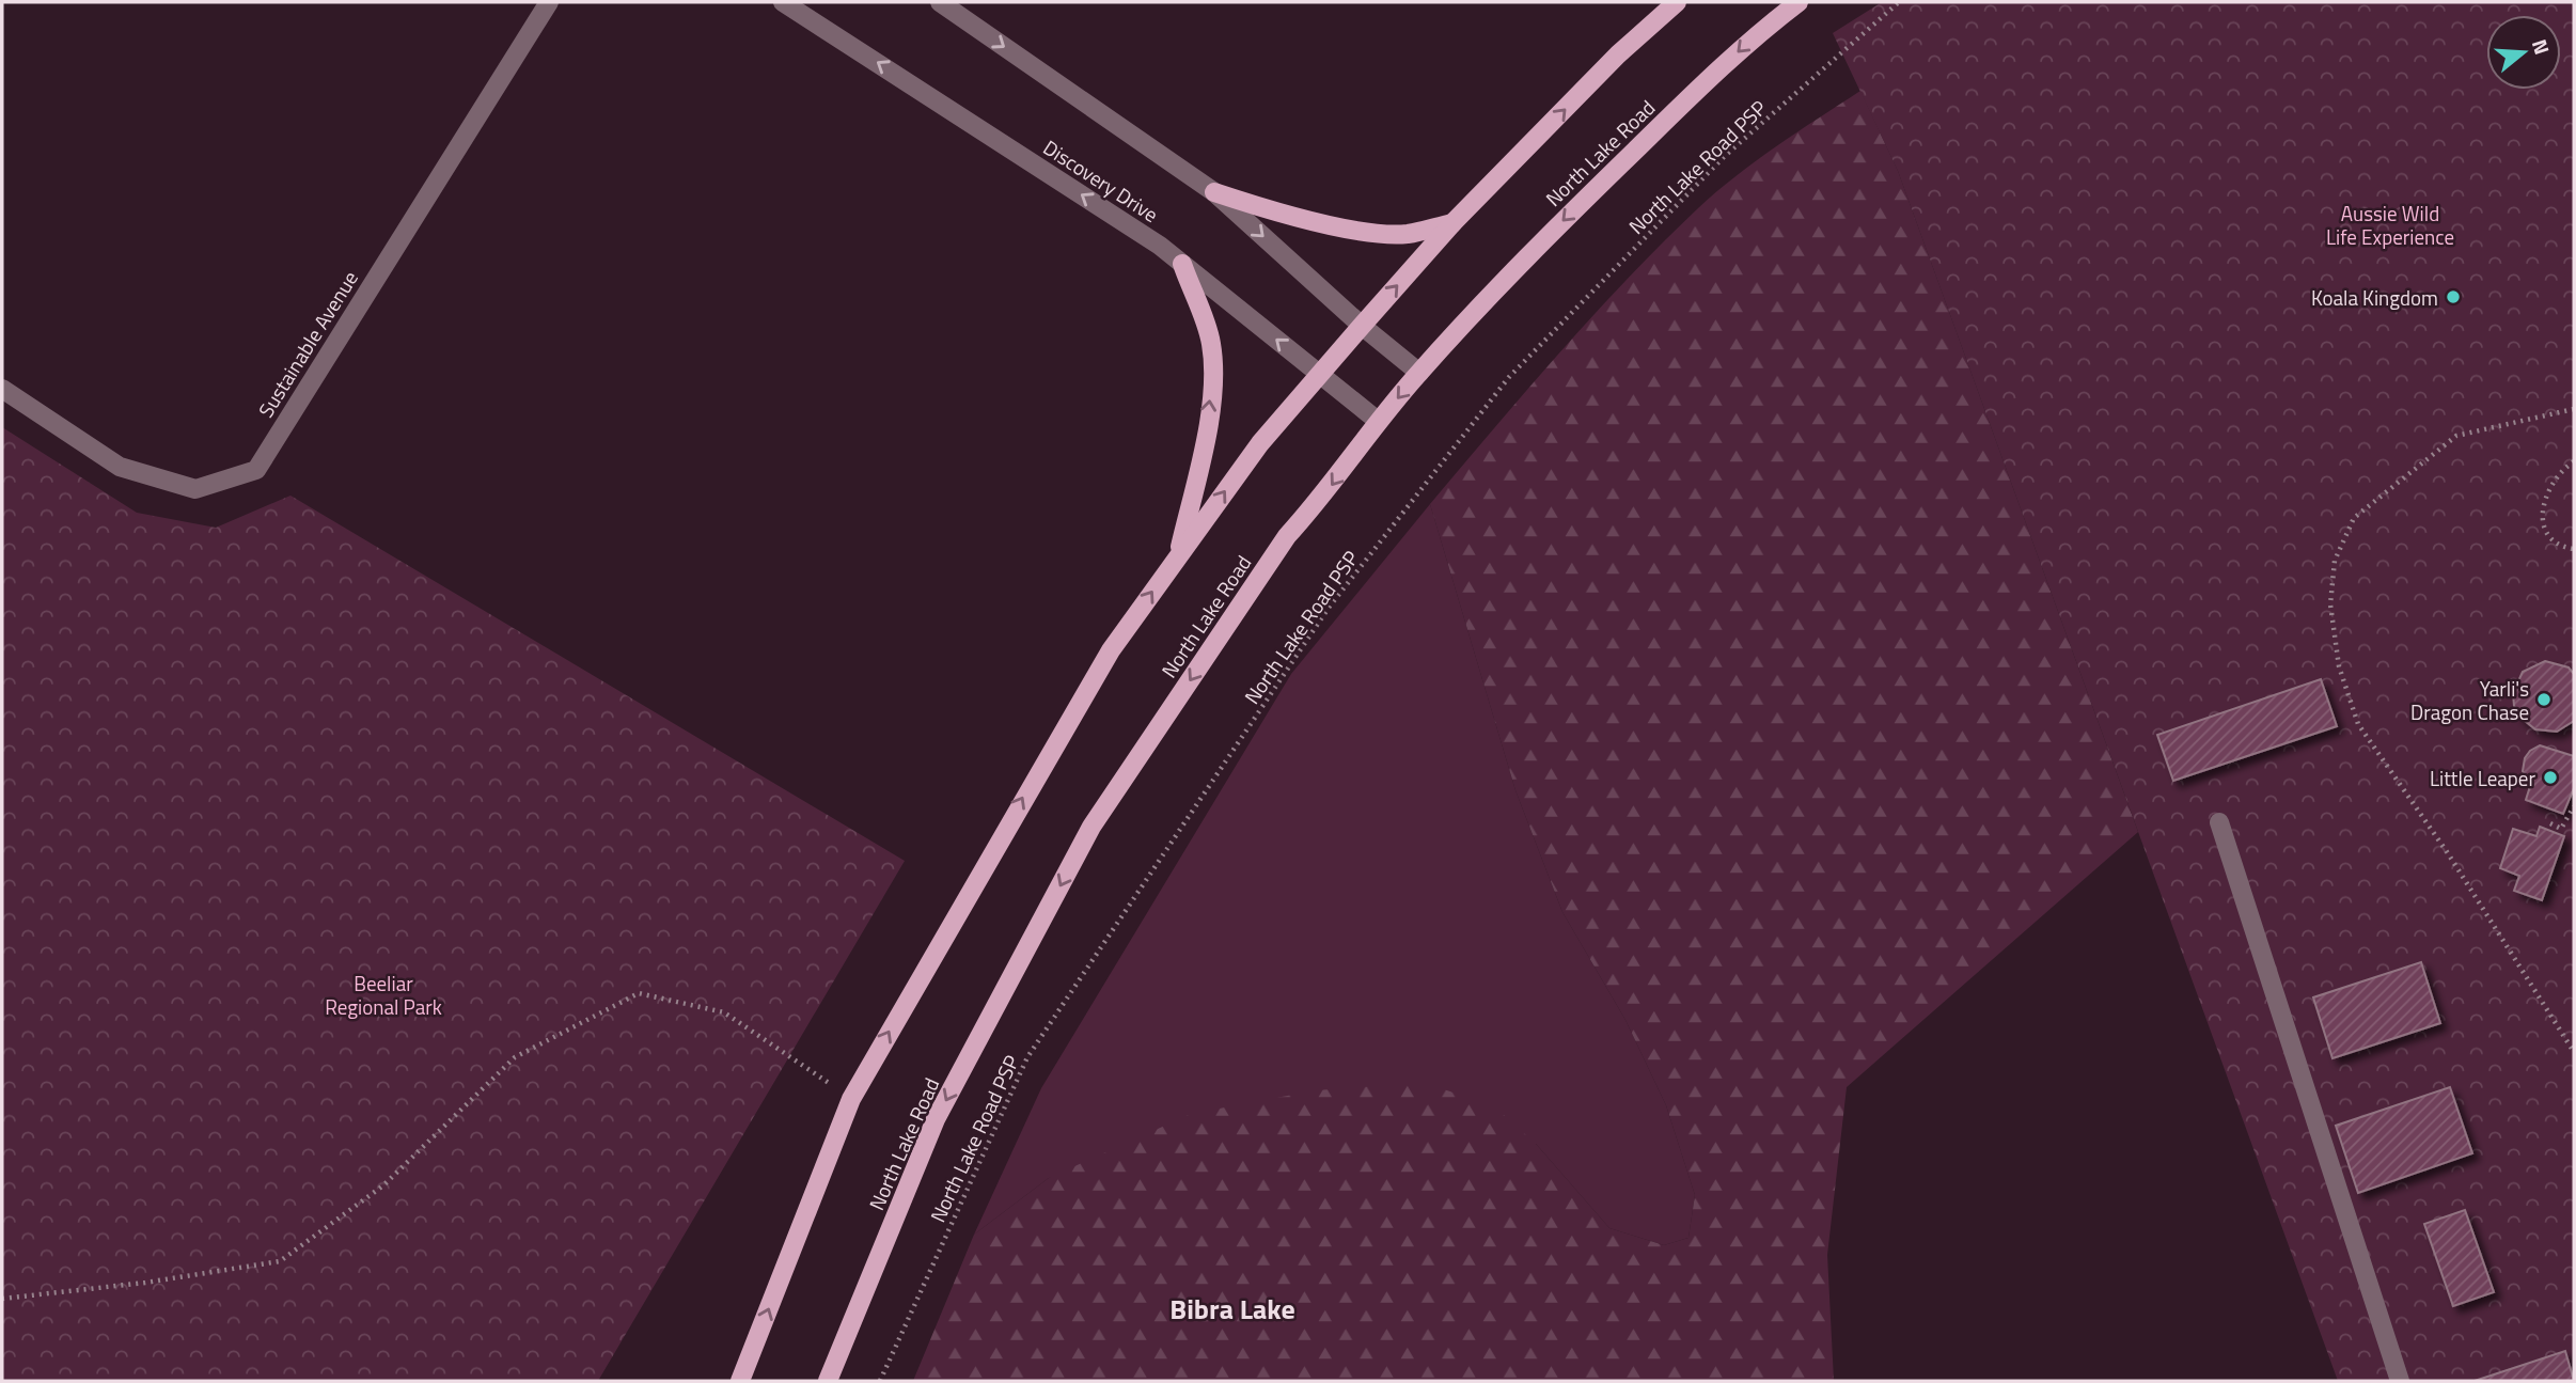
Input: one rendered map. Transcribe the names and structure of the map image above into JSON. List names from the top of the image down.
{
  "streets": {
    "main road": ["North Lake Road"],
    "street": ["Discovery Drive", "Sustainable Avenue"],
    "path": ["North Lake Road PSP"]
  },
  "crossings": [
    ["North Lake Road", "Discovery Drive"]
  ],
  "districts": ["Bibra Lake"],
  "parks": ["Aussie Wild Life Experience", "Beeliar Regional Park"],
  "places": ["Koala Kingdom", "Yarli's Dragon Chase", "Little Leaper"],
  "north": "right"
}
